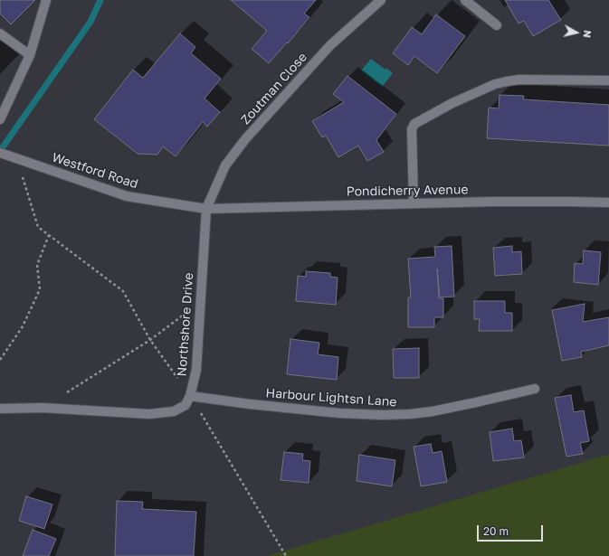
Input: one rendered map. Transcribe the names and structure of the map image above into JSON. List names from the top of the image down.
{
  "streets": {
    "street": [
      "Zoutman Close",
      "Westford Road",
      "Pondicherry Avenue",
      "Northshore Drive",
      "Harbour Lightsn Lane"
    ]
  },
  "crossings": [
    ["Zoutman Close", "Westford Road"],
    ["Zoutman Close", "Pondicherry Avenue"],
    ["Zoutman Close", "Northshore Drive"],
    ["Westford Road", "Pondicherry Avenue"],
    ["Westford Road", "Northshore Drive"],
    ["Pondicherry Avenue", "Northshore Drive"],
    ["Northshore Drive", "Harbour Lightsn Lane"]
  ],
  "scale_bar": "20 m",
  "north": "right"
}
